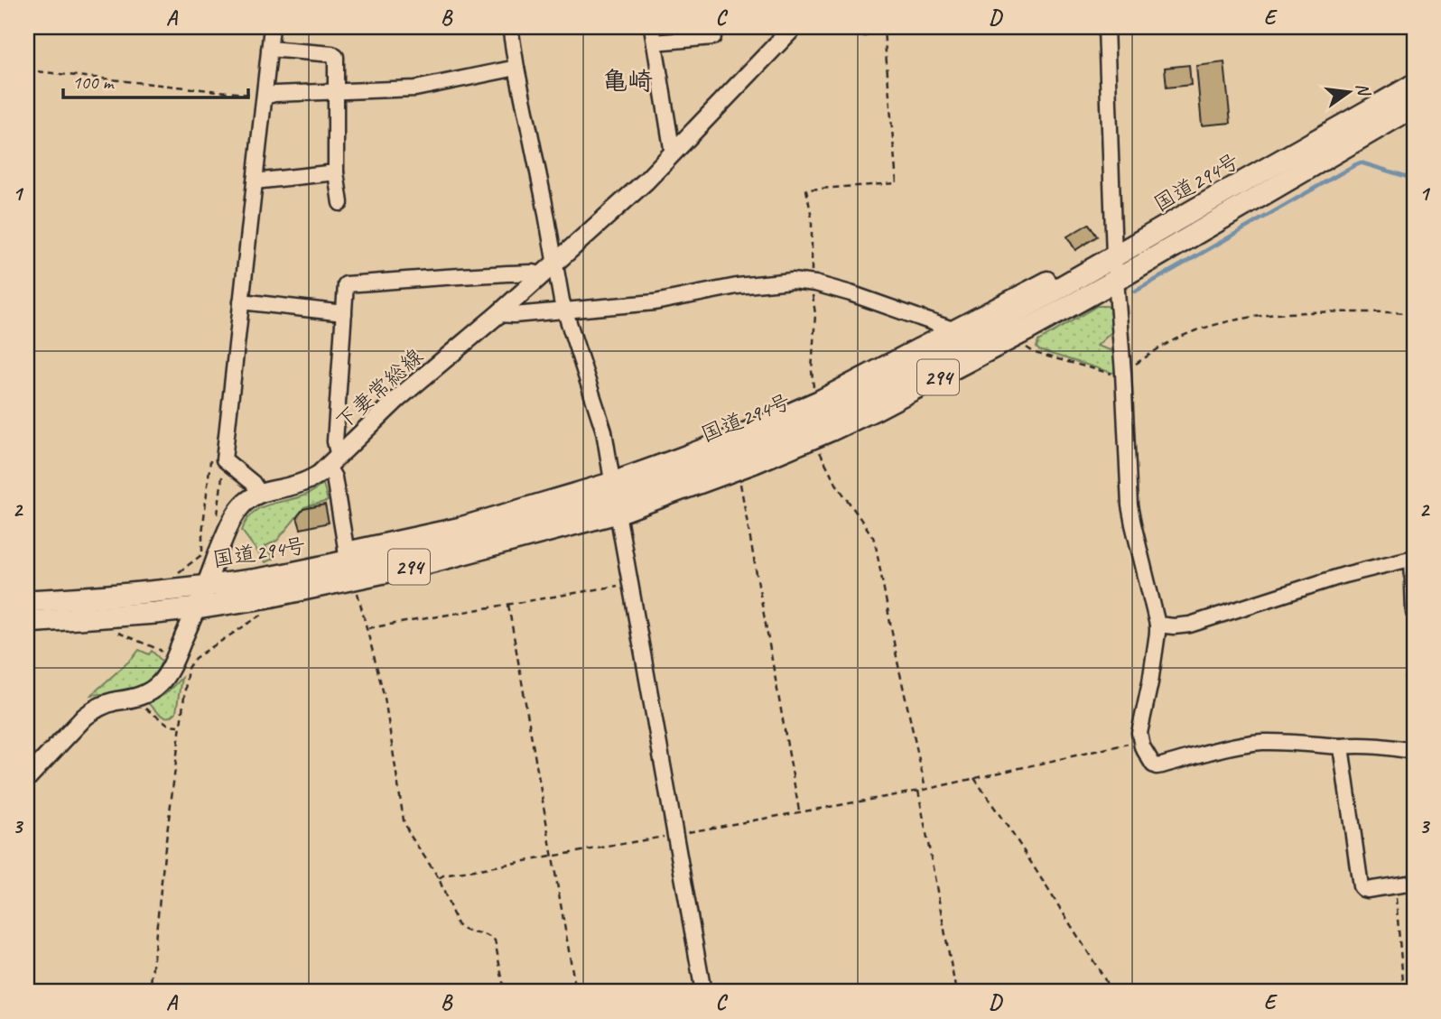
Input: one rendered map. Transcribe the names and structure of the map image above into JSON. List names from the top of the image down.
{
  "streets": {
    "highway": ["国道294号", "294"],
    "main road": ["下妻常総線"]
  },
  "crossings": [
    ["国道294号", "下妻常総線"]
  ],
  "districts": ["亀崎"],
  "scale_bar": "100 m",
  "north": "right",
  "grid": {
    "columns": [
      "A",
      "B",
      "C",
      "D",
      "E"
    ],
    "rows": ["1", "2", "3"]
  }
}
